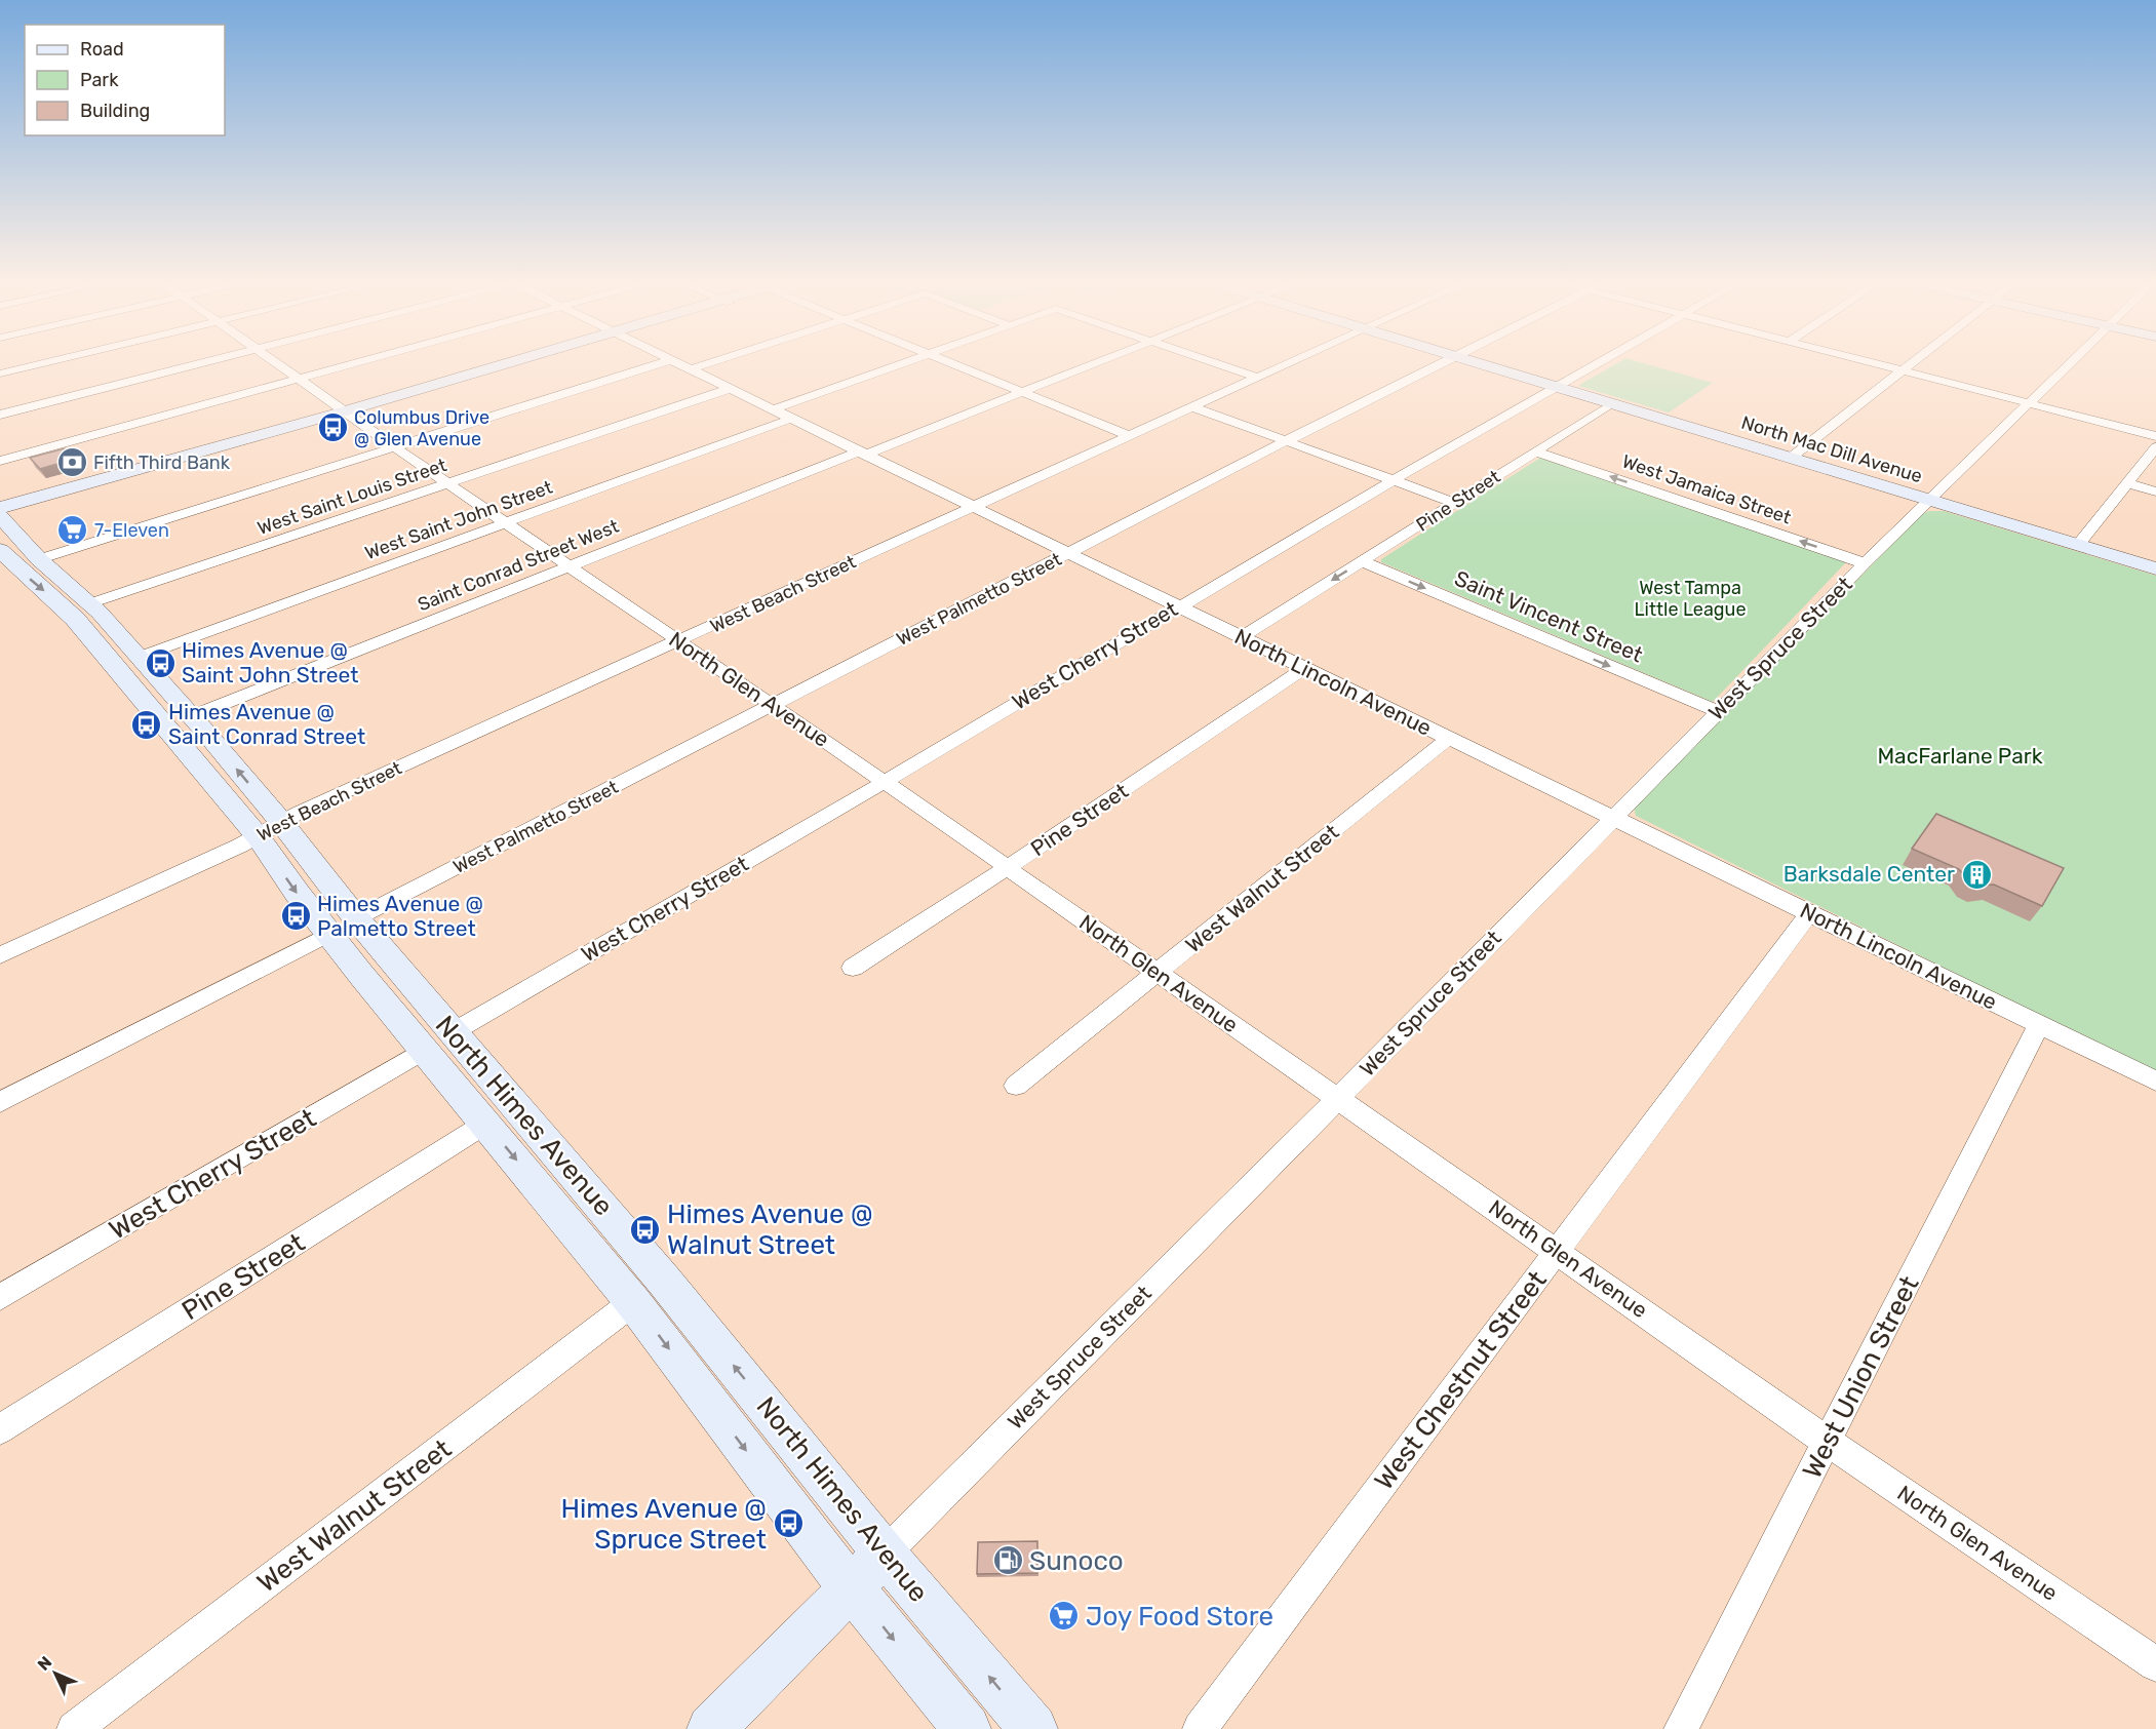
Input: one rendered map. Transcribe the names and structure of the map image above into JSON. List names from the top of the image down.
{
  "streets": {
    "street": [
      "North Mac Dill Avenue",
      "West Jamaica Street",
      "West Saint Louis Street",
      "Pine Street",
      "West Saint John Street",
      "Saint Conrad Street West",
      "West Beach Street",
      "West Palmetto Street",
      "Saint Vincent Street",
      "West Spruce Street",
      "West Cherry Street",
      "North Lincoln Avenue",
      "North Glen Avenue",
      "West Walnut Street",
      "North Himes Avenue",
      "West Union Street",
      "West Chestnut Street"
    ]
  },
  "crossings": [
    ["North Mac Dill Avenue", "Pine Street"],
    ["North Mac Dill Avenue", "West Spruce Street"],
    ["North Mac Dill Avenue", "West Cherry Street"],
    ["West Jamaica Street", "Pine Street"],
    ["West Jamaica Street", "West Spruce Street"],
    ["West Saint Louis Street", "North Lincoln Avenue"],
    ["West Saint Louis Street", "North Glen Avenue"],
    ["West Saint Louis Street", "North Himes Avenue"],
    ["Pine Street", "Saint Vincent Street"],
    ["Pine Street", "North Lincoln Avenue"],
    ["Pine Street", "North Glen Avenue"],
    ["Pine Street", "North Himes Avenue"],
    ["West Saint John Street", "North Lincoln Avenue"],
    ["West Saint John Street", "North Glen Avenue"],
    ["West Saint John Street", "North Himes Avenue"],
    ["Saint Conrad Street West", "North Lincoln Avenue"],
    ["Saint Conrad Street West", "North Glen Avenue"],
    ["Saint Conrad Street West", "North Himes Avenue"],
    ["West Beach Street", "North Lincoln Avenue"],
    ["West Beach Street", "North Glen Avenue"],
    ["West Beach Street", "North Himes Avenue"],
    ["West Palmetto Street", "North Lincoln Avenue"],
    ["West Palmetto Street", "North Glen Avenue"],
    ["West Palmetto Street", "North Himes Avenue"],
    ["Saint Vincent Street", "West Spruce Street"],
    ["West Spruce Street", "North Lincoln Avenue"],
    ["West Spruce Street", "North Glen Avenue"],
    ["West Spruce Street", "North Himes Avenue"],
    ["West Cherry Street", "North Lincoln Avenue"],
    ["West Cherry Street", "North Glen Avenue"],
    ["West Cherry Street", "North Himes Avenue"],
    ["North Lincoln Avenue", "West Walnut Street"],
    ["North Lincoln Avenue", "West Union Street"],
    ["North Lincoln Avenue", "West Chestnut Street"],
    ["North Glen Avenue", "West Walnut Street"],
    ["North Glen Avenue", "West Union Street"],
    ["North Glen Avenue", "West Chestnut Street"],
    ["West Walnut Street", "North Himes Avenue"]
  ],
  "one_way": ["West Jamaica Street", "Saint Vincent Street"],
  "parks": ["West Tampa Little League", "MacFarlane Park"],
  "places": {
    "bus stop": [
      "Columbus Drive @ Glen Avenue",
      "Himes Avenue @ Saint John Street",
      "Himes Avenue @ Saint Conrad Street",
      "Himes Avenue @ Palmetto Street",
      "Himes Avenue @ Walnut Street",
      "Himes Avenue @ Spruce Street"
    ],
    "bank": ["Fifth Third Bank"],
    "supermarket": ["7-Eleven", "Joy Food Store"],
    "building": ["Barksdale Center"],
    "fuel station": ["Sunoco"]
  },
  "legend": ["Road", "Park", "Building"],
  "north": "top left"
}
